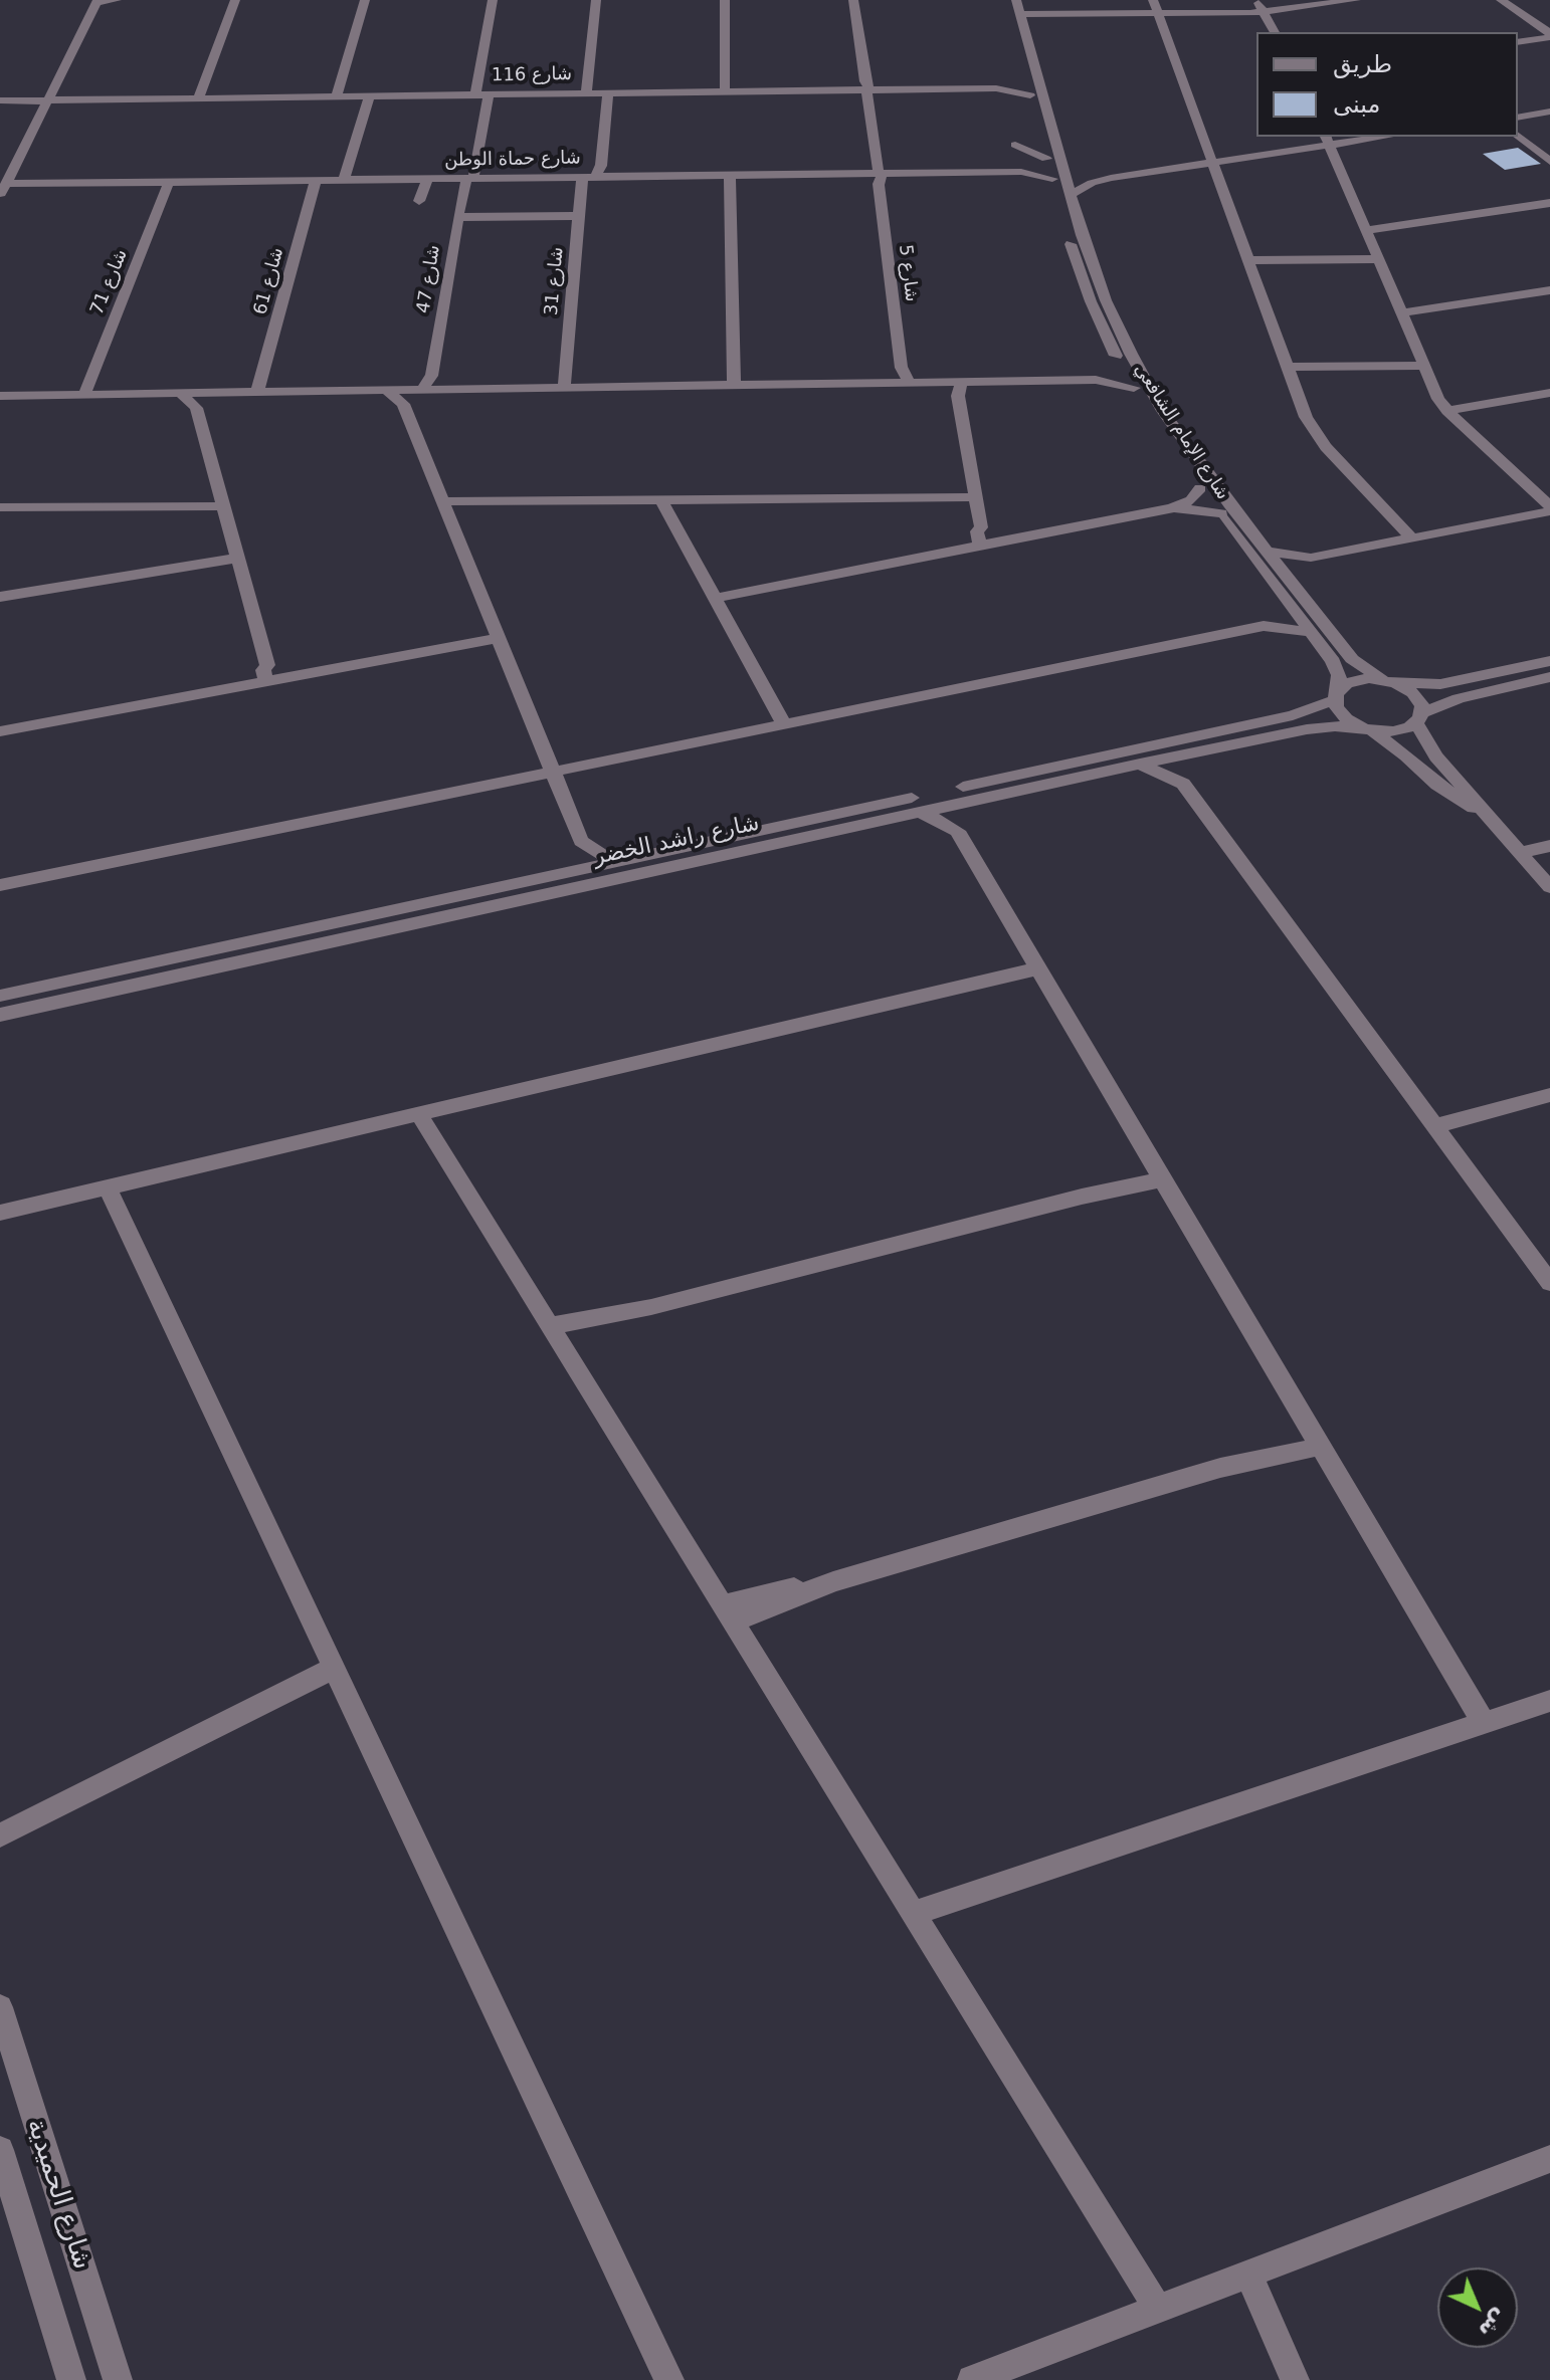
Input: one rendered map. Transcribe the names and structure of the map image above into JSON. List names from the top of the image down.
{
  "streets": {
    "street": [
      "شارع 116",
      "شارع حماة الوطن",
      "شارع 5",
      "شارع 47",
      "شارع 61",
      "شارع 31",
      "شارع 71",
      "شارع الإمام الشافعي",
      "شارع راشد الخضر",
      "شارع الحميدية"
    ]
  },
  "crossings": [
    ["شارع 116", "شارع 5"],
    ["شارع 116", "شارع 47"],
    ["شارع 116", "شارع الإمام الشافعي"],
    ["شارع حماة الوطن", "شارع 5"],
    ["شارع حماة الوطن", "شارع 47"],
    ["شارع حماة الوطن", "شارع 61"],
    ["شارع حماة الوطن", "شارع 31"],
    ["شارع حماة الوطن", "شارع 71"],
    ["شارع حماة الوطن", "شارع الإمام الشافعي"],
    ["شارع الإمام الشافعي", "شارع راشد الخضر"]
  ],
  "legend": ["طريق", "مبنى"],
  "north": "bottom right"
}
